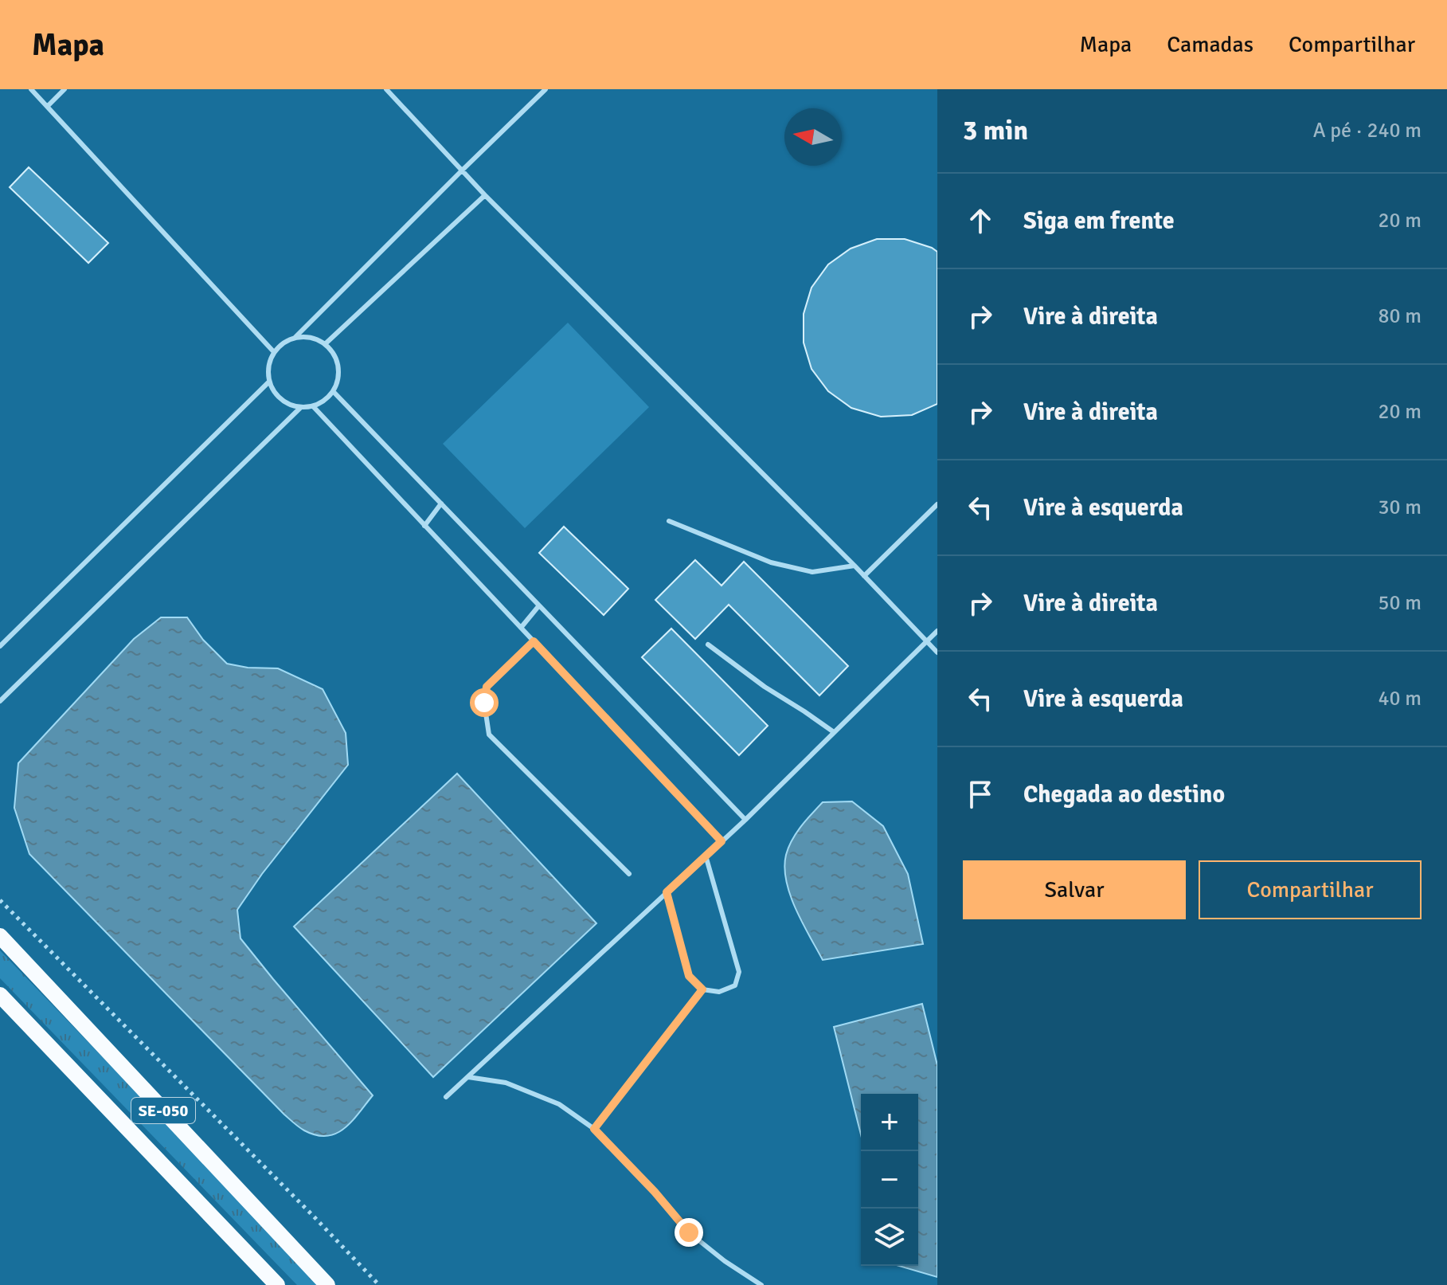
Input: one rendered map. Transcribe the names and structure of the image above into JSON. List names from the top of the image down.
{
  "streets": {
    "main road": ["SE-050"]
  },
  "north": "left",
  "page": {
    "header": "Mapa",
    "nav": ["Mapa", "Camadas", "Compartilhar"],
    "heading": ["3 min", "A pé · 240 m"],
    "list": [
      ["Siga em frente", "20 m"],
      ["Vire à direita", "80 m"],
      ["Vire à direita", "20 m"],
      ["Vire à esquerda", "30 m"],
      ["Vire à direita", "50 m"],
      ["Vire à esquerda", "40 m"],
      "Chegada ao destino"
    ],
    "buttons": ["Salvar", "Compartilhar"],
    "map_buttons": ["+", "−"]
  }
}
